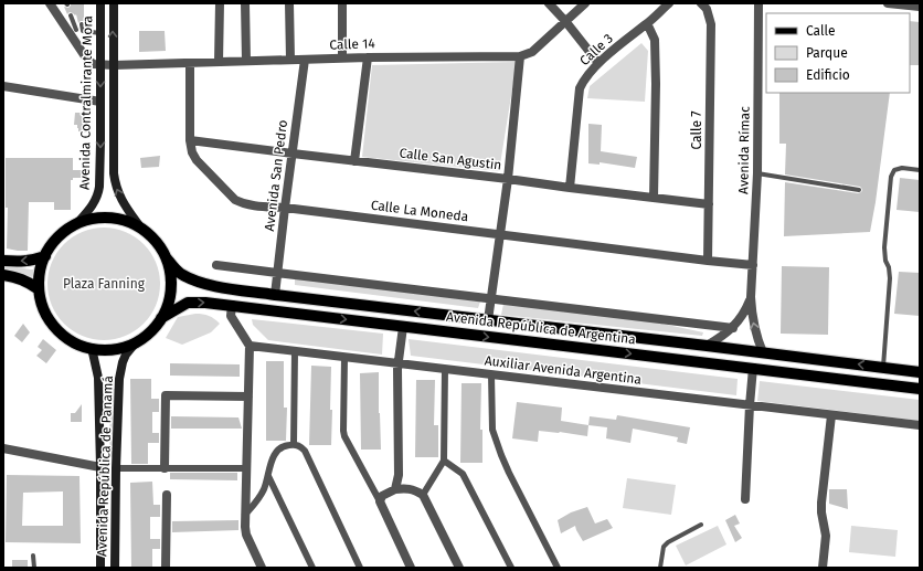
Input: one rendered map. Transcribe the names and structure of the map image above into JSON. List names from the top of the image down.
{
  "streets": {
    "main road": ["Avenida Contralmirante Mora", "Avenida República de Argentina", "Avenida República de Panamá"],
    "street": [
      "Calle 14",
      "Calle 3",
      "Calle 7",
      "Avenida Rímac",
      "Calle San Agustin",
      "Avenida San Pedro",
      "Calle La Moneda",
      "Auxiliar Avenida Argentina"
    ]
  },
  "crossings": [
    ["Calle 14", "Avenida Contralmirante Mora"],
    ["Calle 14", "Avenida San Pedro"],
    ["Calle 14", "Calle La Moneda"],
    ["Calle 3", "Calle San Agustin"],
    ["Avenida Contralmirante Mora", "Avenida República de Argentina"],
    ["Avenida Contralmirante Mora", "Avenida República de Panamá"],
    ["Calle 7", "Calle San Agustin"],
    ["Calle 7", "Calle La Moneda"],
    ["Avenida Rímac", "Calle La Moneda"],
    ["Avenida Rímac", "Avenida República de Argentina"],
    ["Calle San Agustin", "Avenida San Pedro"],
    ["Calle San Agustin", "Calle La Moneda"],
    ["Avenida San Pedro", "Calle La Moneda"],
    ["Avenida San Pedro", "Avenida República de Argentina"],
    ["Avenida República de Argentina", "Avenida República de Panamá"]
  ],
  "parks": ["Plaza Fanning"],
  "legend": ["Calle", "Parque", "Edificio"]
}
